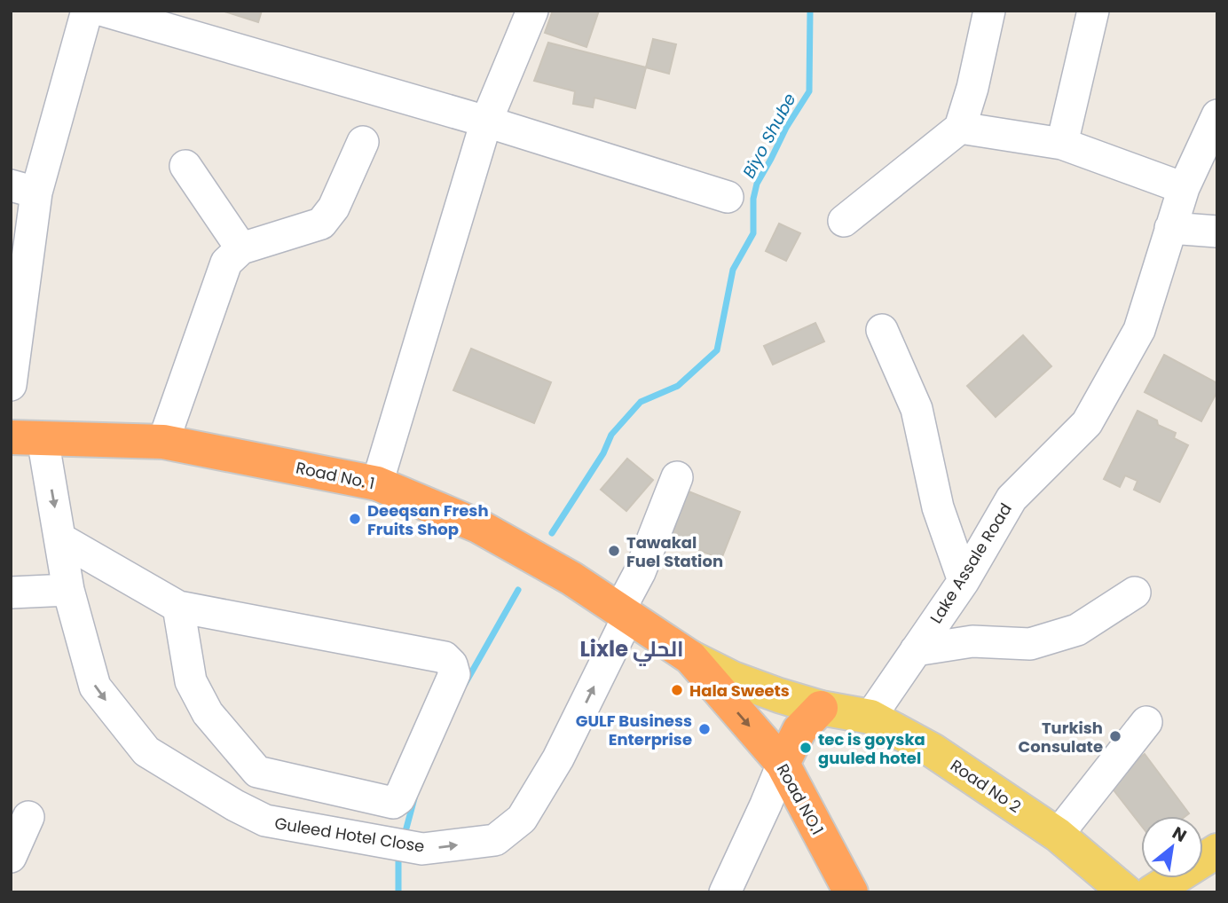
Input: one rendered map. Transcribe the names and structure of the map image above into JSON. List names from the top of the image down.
{
  "streets": {
    "highway": ["Road No. 1", "Road NO.1"],
    "main road": ["Road No 2"],
    "street": ["Lake Assale Road", "Guleed Hotel Close"]
  },
  "crossings": [
    ["Road No. 1", "Road No 2"],
    ["Road No. 1", "Road NO.1"],
    ["Road No. 1", "Guleed Hotel Close"],
    ["Lake Assale Road", "Road No 2"],
    ["Road No 2", "Road NO.1"]
  ],
  "one_way": ["Road NO.1"],
  "districts": ["Lixle الحلي"],
  "water": ["Biyo Shube"],
  "places": [
    "Deeqsan Fresh Fruits Shop",
    "Tawakal Fuel Station",
    "Hala Sweets",
    "GULF Business Enterprise",
    "Turkish Consulate",
    "tec is goyska guuled hotel"
  ],
  "north": "top right"
}
